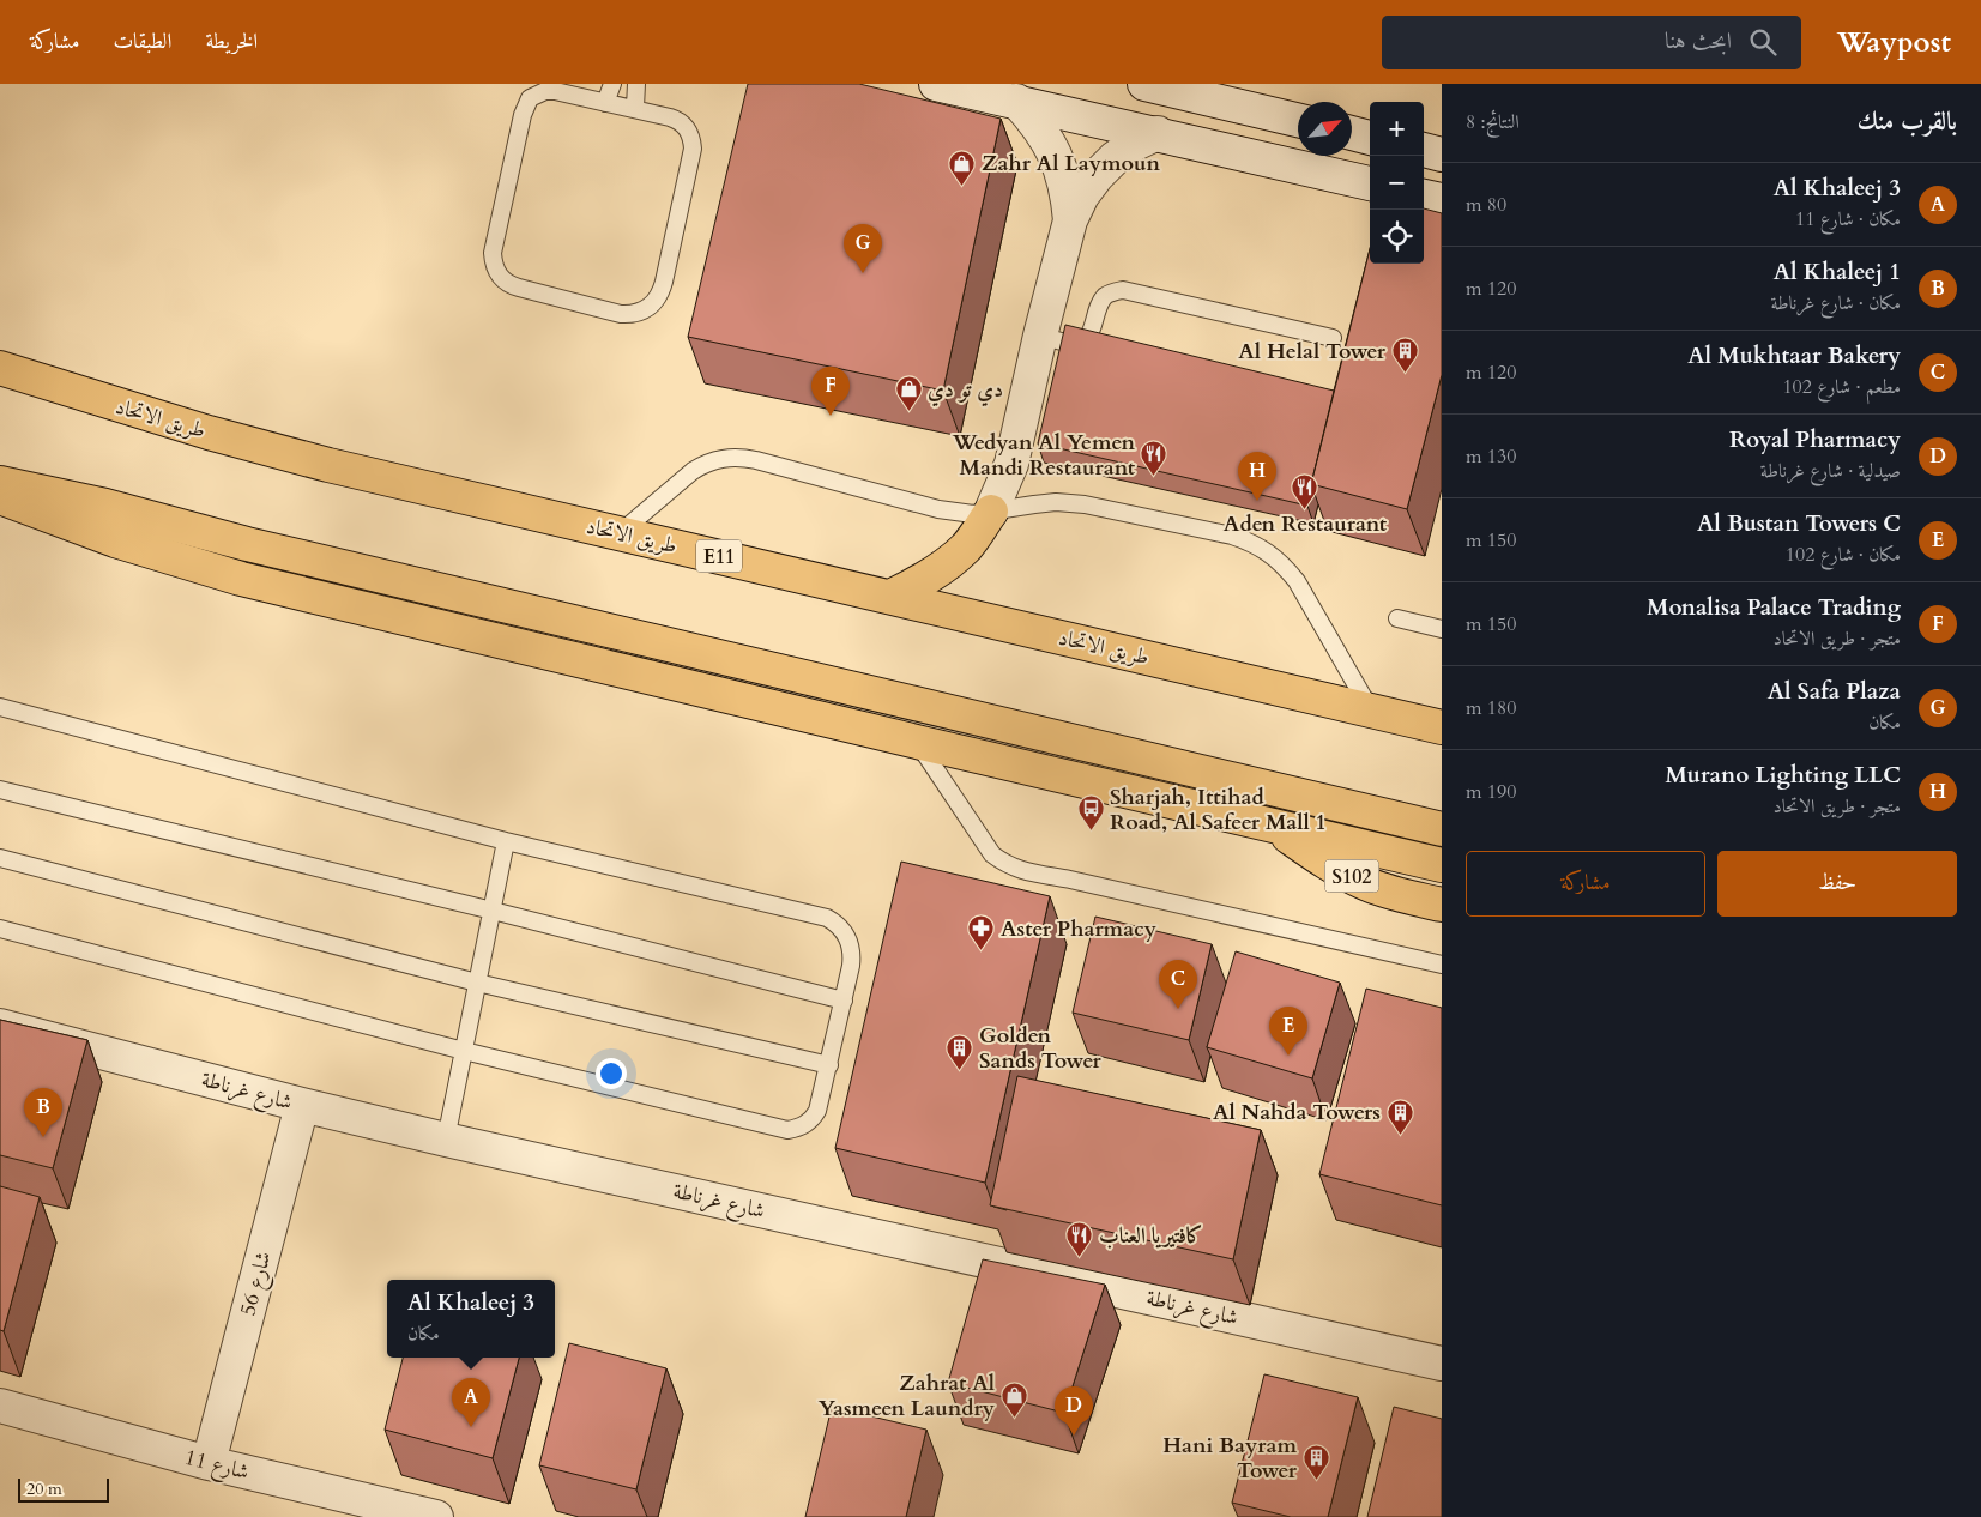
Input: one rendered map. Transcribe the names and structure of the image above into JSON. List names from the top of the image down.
{
  "streets": {
    "main road": ["طريق الاتحاد", "E11", "S102"],
    "street": ["شارع غرناطة", "شارع 56", "شارع 11"]
  },
  "crossings": [
    ["شارع غرناطة", "شارع 56"],
    ["شارع 56", "شارع 11"]
  ],
  "places": {
    "shop": ["Zahr Al Laymoun", "دي تو دي", "Zahrat Al Yasmeen Laundry"],
    "building": [
      "Al Helal Tower",
      "Golden Sands Tower",
      "Al Nahda Towers",
      "Hani Bayram Tower"
    ],
    "restaurant": ["Wedyan Al Yemen Mandi Restaurant", "Aden Restaurant", "كافتيريا العناب"],
    "bus stop": ["Sharjah, Ittihad Road, Al Safeer Mall 1"],
    "pharmacy": ["Aster Pharmacy"]
  },
  "scale_bar": "20 m",
  "north": "top right",
  "page": {
    "header": "Waypost",
    "search": "ابحث هنا",
    "nav": ["الخريطة", "الطبقات", "مشاركة"],
    "heading": ["بالقرب منك", "النتائج: 8"],
    "map_buttons": ["+", "−"],
    "list": [
      {
        "mark": "A",
        "name": "Al Khaleej 3",
        "note": "مكان · شارع 11",
        "value": "80 m"
      },
      {
        "mark": "B",
        "name": "Al Khaleej 1",
        "note": "مكان · شارع غرناطة",
        "value": "120 m"
      },
      {
        "mark": "C",
        "name": "Al Mukhtaar Bakery",
        "note": "مطعم · شارع 102",
        "value": "120 m"
      },
      {
        "mark": "D",
        "name": "Royal Pharmacy",
        "note": "صيدلية · شارع غرناطة",
        "value": "130 m"
      },
      {
        "mark": "E",
        "name": "Al Bustan Towers C",
        "note": "مكان · شارع 102",
        "value": "150 m"
      },
      {
        "mark": "F",
        "name": "Monalisa Palace Trading",
        "note": "متجر · طريق الاتحاد",
        "value": "150 m"
      },
      {
        "mark": "G",
        "name": "Al Safa Plaza",
        "note": "مكان",
        "value": "180 m"
      },
      {
        "mark": "H",
        "name": "Murano Lighting LLC",
        "note": "متجر · طريق الاتحاد",
        "value": "190 m"
      }
    ],
    "pins": [
      "G",
      "F",
      "H",
      "C",
      "E",
      "B",
      "A",
      "D"
    ],
    "buttons": ["حفظ", "مشاركة"],
    "popup": ["Al Khaleej 3", "مكان"],
    "scale": "20 m"
  }
}
